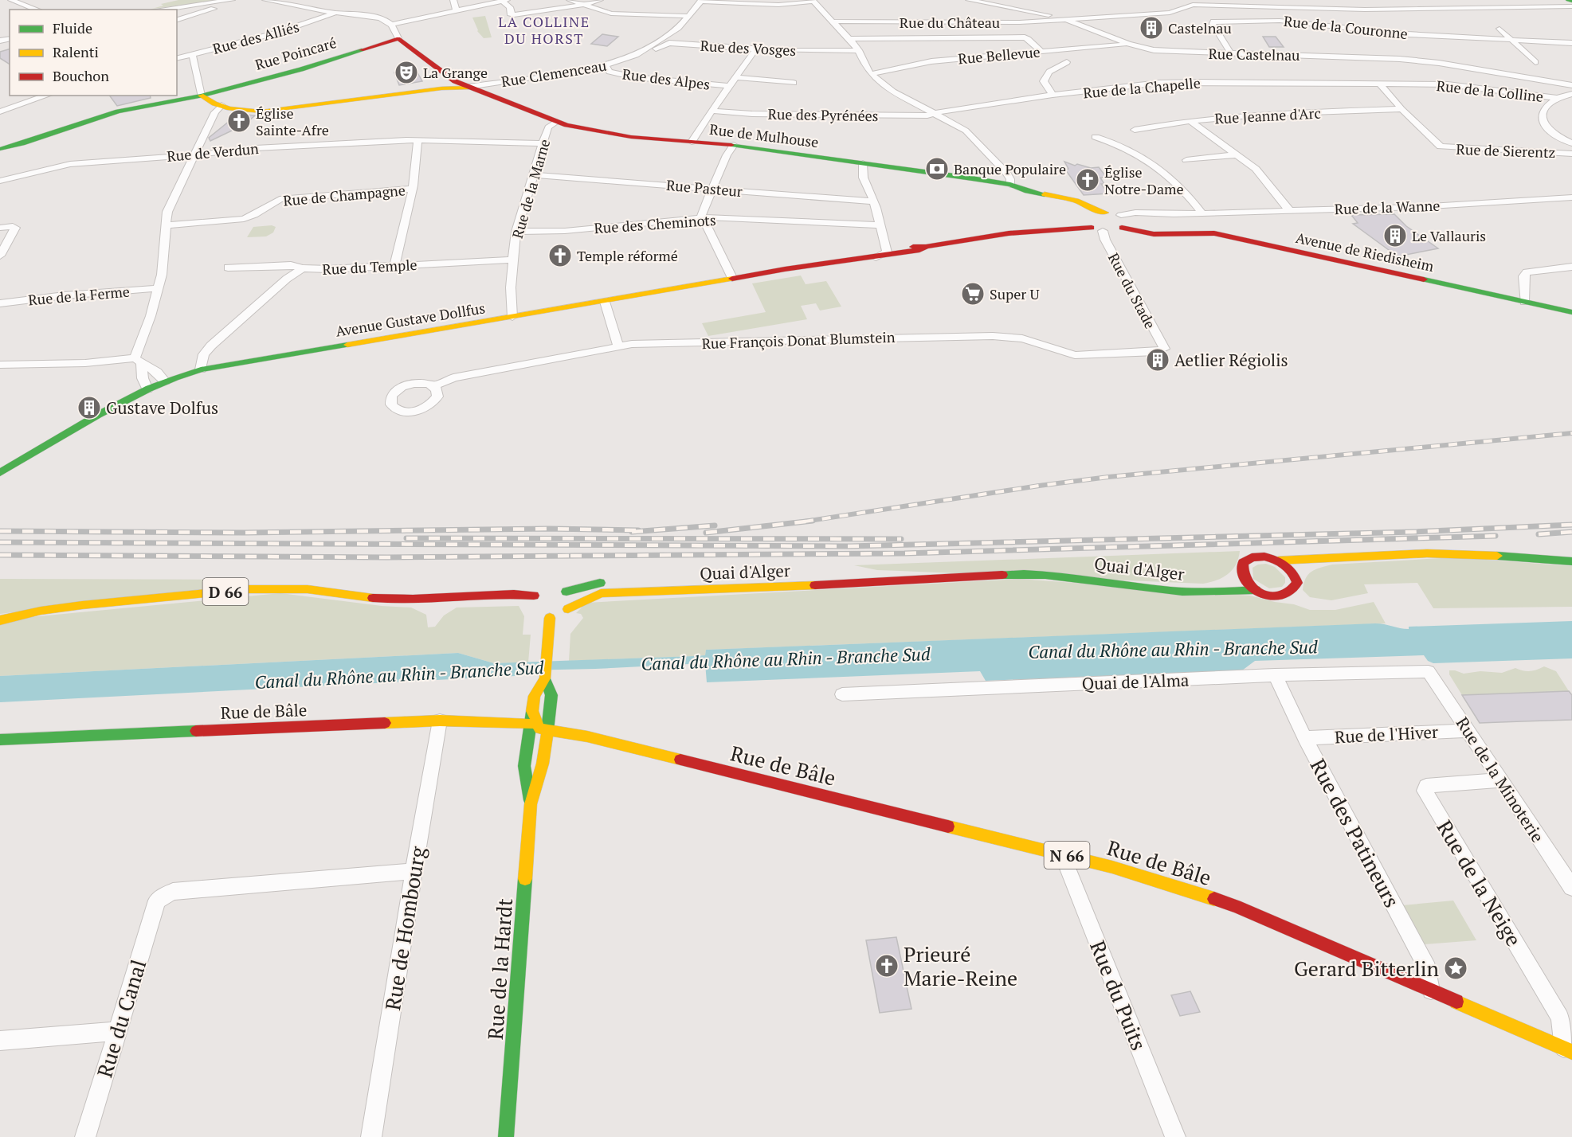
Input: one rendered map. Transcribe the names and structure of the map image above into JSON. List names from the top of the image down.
{
  "streets": {
    "main road": [
      "Rue Poincaré",
      "Rue de Mulhouse",
      "Avenue de Riedisheim",
      "Avenue Gustave Dollfus",
      "Quai d'Alger",
      "D 66",
      "Rue de Bâle",
      "N 66",
      "Rue de la Hardt"
    ],
    "street": [
      "Rue du Château",
      "Rue de la Couronne",
      "Rue des Alliés",
      "Rue des Vosges",
      "Rue Castelnau",
      "Rue Bellevue",
      "Rue Clemenceau",
      "Rue des Alpes",
      "Rue de la Chapelle",
      "Rue de la Colline",
      "Rue des Pyrénées",
      "Rue Jeanne d'Arc",
      "Rue de Sierentz",
      "Rue de Verdun",
      "Rue Pasteur",
      "Rue de la Marne",
      "Rue de Champagne",
      "Rue de la Wanne",
      "Rue des Cheminots",
      "Rue du Temple",
      "Rue du Stade",
      "Rue de la Ferme",
      "Rue François Donat Blumstein",
      "Quai de l'Alma",
      "Rue de l'Hiver",
      "Rue de la Minoterie",
      "Rue des Patineurs",
      "Rue de la Neige",
      "Rue de Hombourg",
      "Rue du Puits",
      "Rue du Canal"
    ]
  },
  "crossings": [
    ["Rue du Château", "Rue Castelnau"],
    ["Rue de la Couronne", "Rue Castelnau"],
    ["Rue des Vosges", "Rue Clemenceau"],
    ["Rue Poincaré", "Rue de Mulhouse"],
    ["Rue Castelnau", "Rue Bellevue"],
    ["Rue Clemenceau", "Rue des Alpes"],
    ["Rue Clemenceau", "Rue de Mulhouse"],
    ["Rue de la Chapelle", "Rue de la Colline"],
    ["Rue de la Chapelle", "Rue des Pyrénées"],
    ["Rue Jeanne d'Arc", "Rue de Sierentz"],
    ["Rue de Mulhouse", "Rue de la Marne"],
    ["Rue de Mulhouse", "Avenue de Riedisheim"],
    ["Rue de Mulhouse", "Avenue Gustave Dollfus"],
    ["Rue de Verdun", "Rue de la Marne"],
    ["Rue Pasteur", "Rue de la Marne"],
    ["Rue de la Marne", "Rue des Cheminots"],
    ["Rue de la Marne", "Rue du Temple"],
    ["Rue de la Marne", "Avenue Gustave Dollfus"],
    ["Rue de la Wanne", "Avenue de Riedisheim"],
    ["Rue du Stade", "Rue François Donat Blumstein"],
    ["Quai d'Alger", "Rue de la Hardt"],
    ["Quai de l'Alma", "Rue de la Minoterie"],
    ["Quai de l'Alma", "Rue des Patineurs"],
    ["Rue de Bâle", "Rue des Patineurs"],
    ["Rue de Bâle", "Rue de la Neige"],
    ["Rue de Bâle", "Rue de Hombourg"],
    ["Rue de Bâle", "Rue de la Hardt"],
    ["Rue de Bâle", "Rue du Puits"],
    ["Rue de l'Hiver", "Rue de la Minoterie"],
    ["Rue de l'Hiver", "Rue des Patineurs"],
    ["Rue de la Minoterie", "Rue de la Neige"],
    ["Rue de Hombourg", "Rue du Canal"]
  ],
  "districts": ["LA COLLINE DU HORST"],
  "water": ["Canal du Rhône au Rhin - Branche Sud"],
  "places": {
    "building": [
      "Castelnau",
      "Le Vallauris",
      "Aetlier Régiolis",
      "Gustave Dolfus"
    ],
    "theatre": ["La Grange"],
    "church": [
      "Église Sainte-Afre",
      "Église Notre-Dame",
      "Temple réformé",
      "Prieuré Marie-Reine"
    ],
    "bank": ["Banque Populaire"],
    "supermarket": ["Super U"],
    "place": ["Gerard Bitterlin"]
  },
  "legend": ["Fluide", "Ralenti", "Bouchon"]
}
